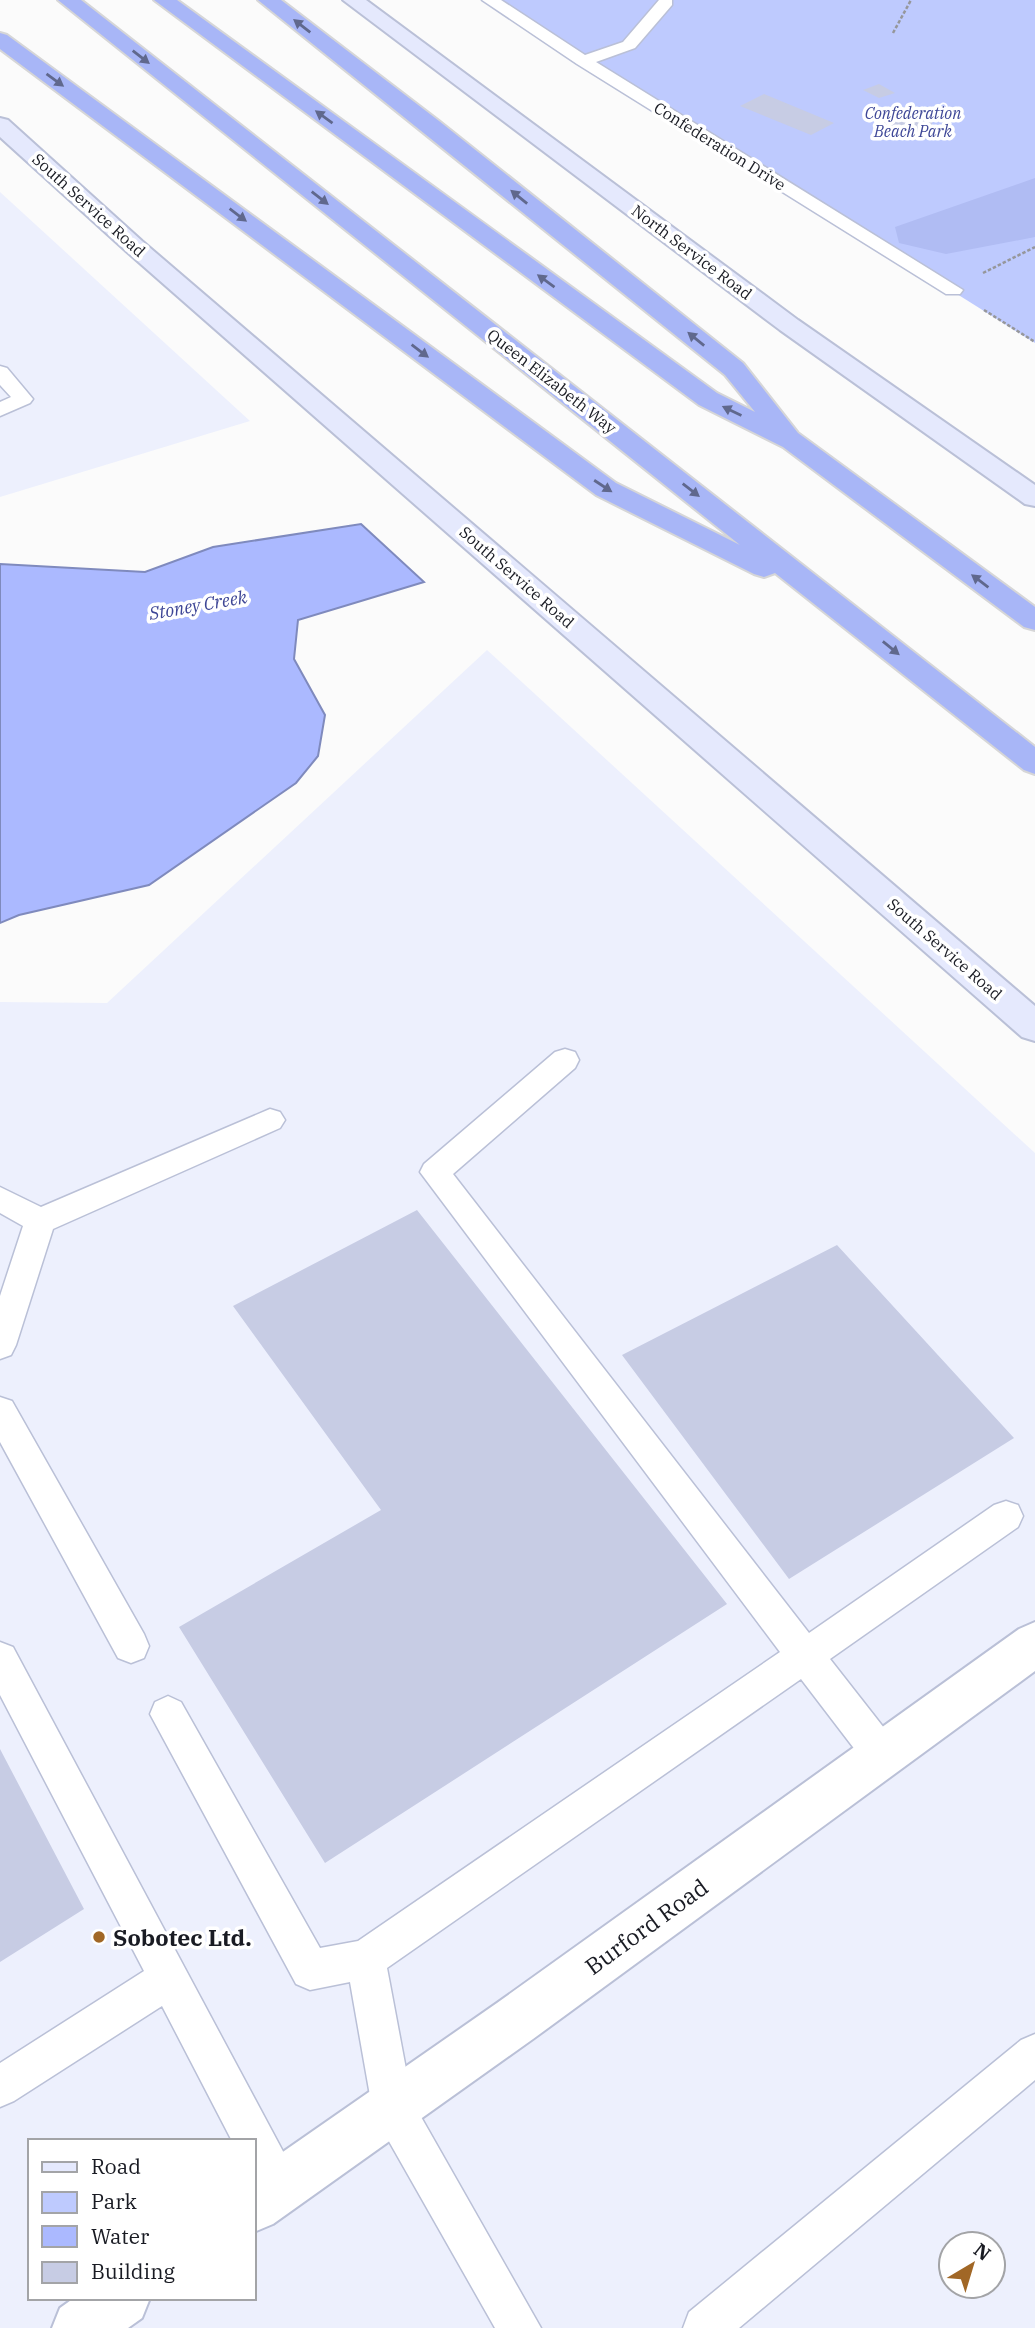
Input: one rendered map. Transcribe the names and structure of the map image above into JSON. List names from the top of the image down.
{
  "streets": {
    "highway": ["Queen Elizabeth Way"],
    "street": ["South Service Road", "North Service Road", "Burford Road"],
    "lane": ["Confederation Drive"]
  },
  "water": ["Stoney Creek"],
  "parks": ["Confederation Beach Park"],
  "places": ["Sobotec Ltd."],
  "legend": [
    "Road",
    "Park",
    "Water",
    "Building"
  ],
  "north": "top right"
}
